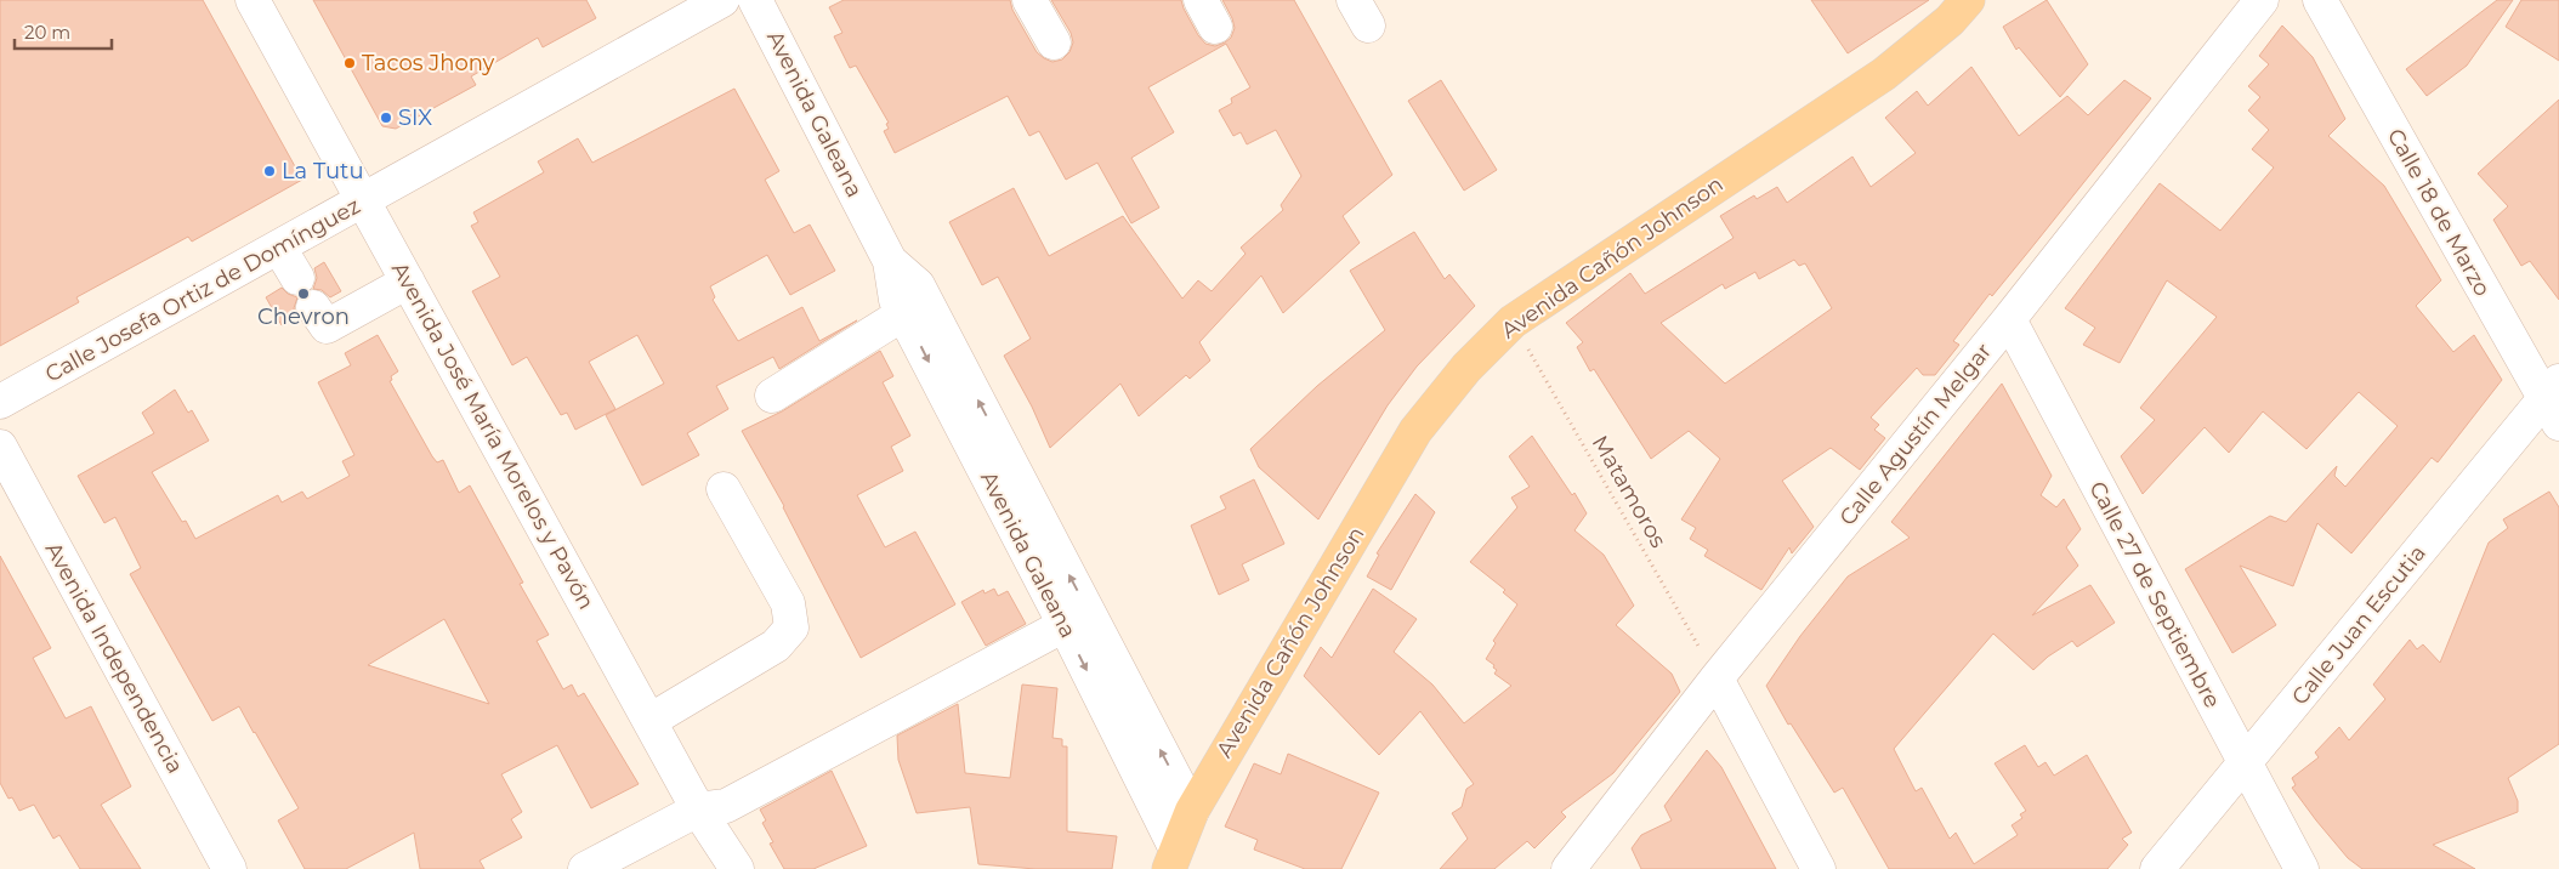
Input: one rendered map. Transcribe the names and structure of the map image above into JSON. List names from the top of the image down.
{
  "streets": {
    "main road": ["Avenida Cañón Johnson"],
    "street": [
      "Avenida Galeana",
      "Calle 18 de Marzo",
      "Calle Josefa Ortiz de Domínguez",
      "Calle Agustín Melgar",
      "Avenida José María Morelos y Pavón",
      "Calle 27 de Septiembre",
      "Calle Juan Escutia",
      "Avenida Independencia"
    ],
    "path": ["Matamoros"]
  },
  "crossings": [
    ["Avenida Galeana", "Avenida Cañón Johnson"],
    ["Calle 18 de Marzo", "Calle Juan Escutia"],
    ["Avenida Cañón Johnson", "Matamoros"],
    ["Calle Josefa Ortiz de Domínguez", "Avenida José María Morelos y Pavón"],
    ["Calle Agustín Melgar", "Matamoros"],
    ["Calle Agustín Melgar", "Calle 27 de Septiembre"],
    ["Calle 27 de Septiembre", "Calle Juan Escutia"]
  ],
  "places": [
    "Tacos Jhony",
    "SIX",
    "La Tutu",
    "Chevron"
  ],
  "scale_bar": "20 m"
}
